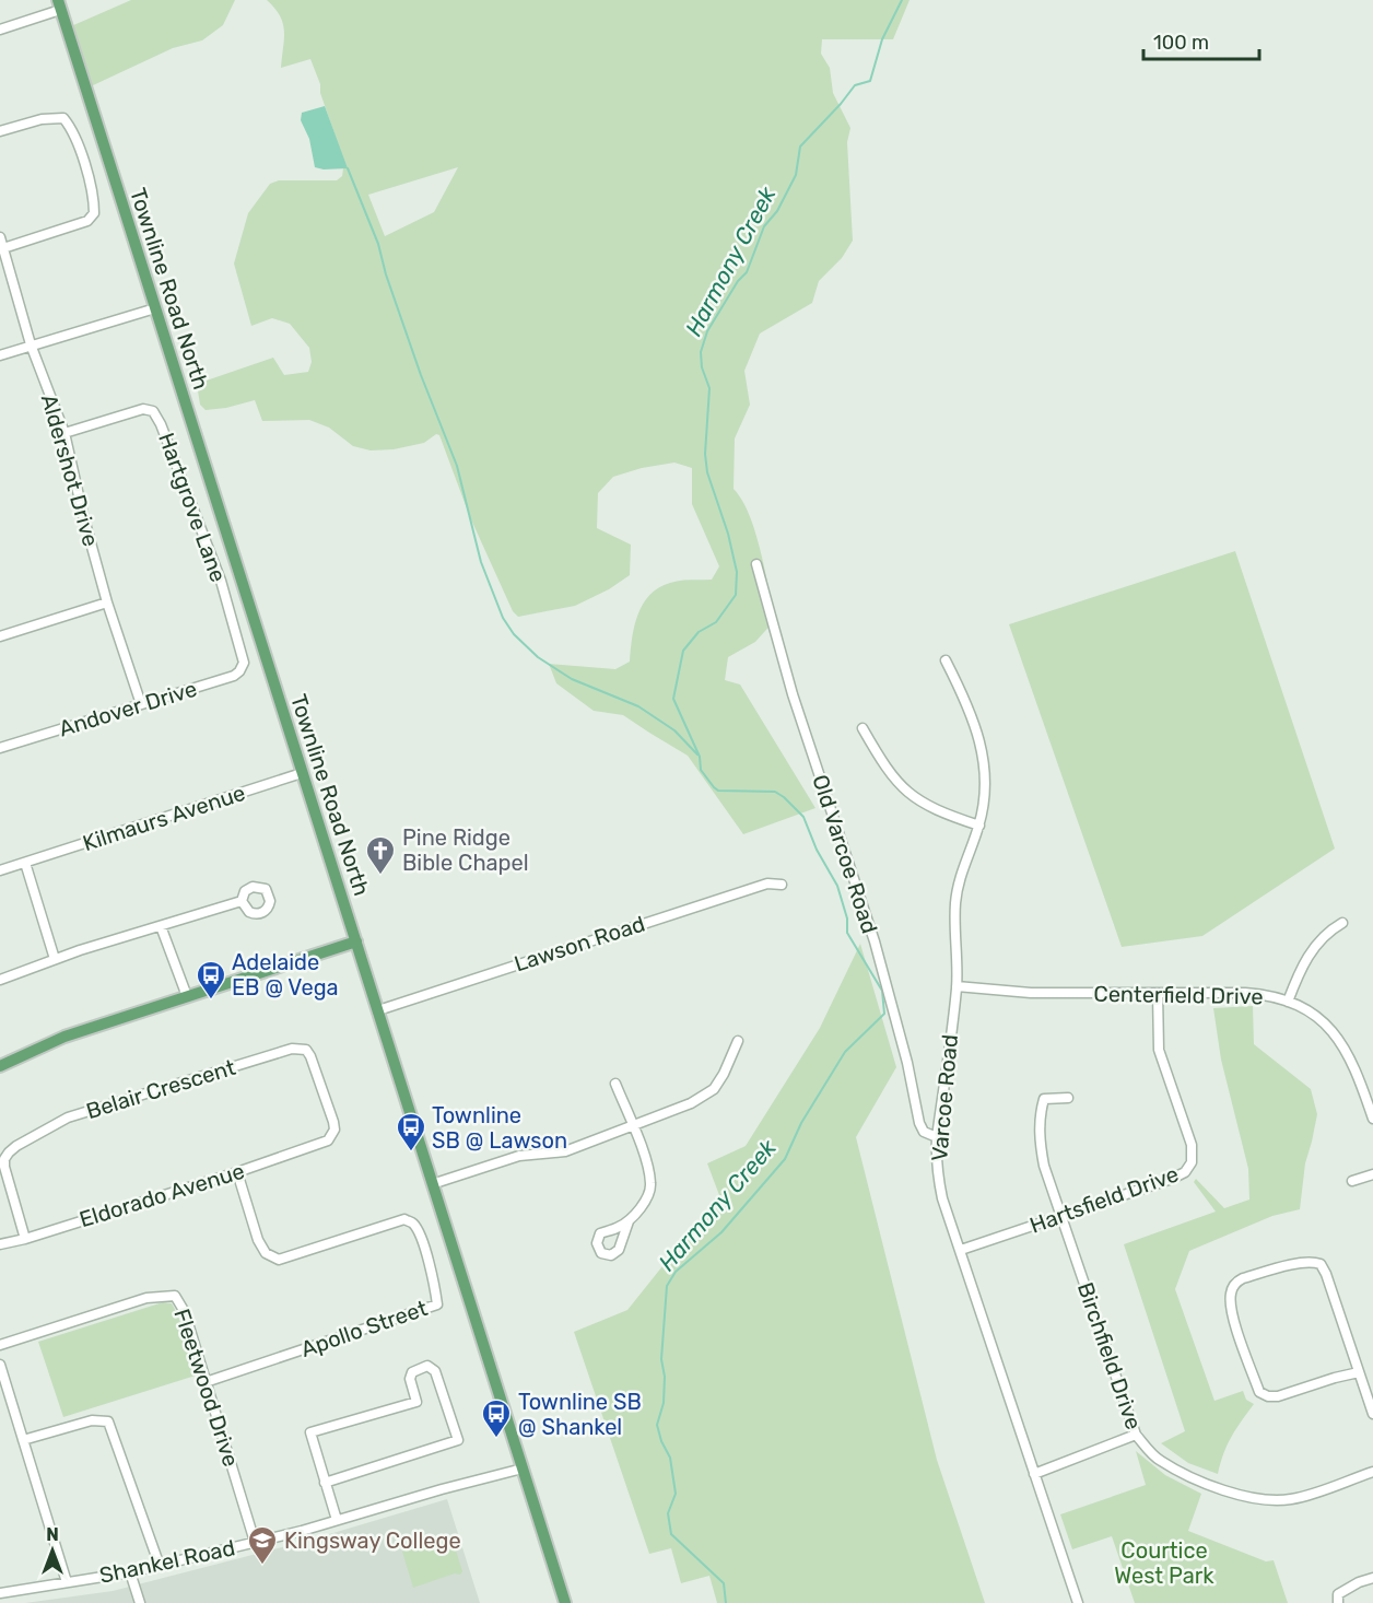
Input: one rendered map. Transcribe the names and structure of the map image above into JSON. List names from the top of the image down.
{
  "streets": {
    "main road": ["Townline Road North"],
    "street": [
      "Aldershot Drive",
      "Hartgrove Lane",
      "Andover Drive",
      "Kilmaurs Avenue",
      "Old Varcoe Road",
      "Lawson Road",
      "Centerfield Drive",
      "Belair Crescent",
      "Varcoe Road",
      "Eldorado Avenue",
      "Hartsfield Drive",
      "Apollo Street",
      "Birchfield Drive",
      "Fleetwood Drive",
      "Shankel Road"
    ]
  },
  "crossings": [
    ["Townline Road North", "Kilmaurs Avenue"],
    ["Townline Road North", "Lawson Road"],
    ["Townline Road North", "Shankel Road"],
    ["Aldershot Drive", "Hartgrove Lane"],
    ["Aldershot Drive", "Andover Drive"],
    ["Hartgrove Lane", "Andover Drive"],
    ["Old Varcoe Road", "Varcoe Road"],
    ["Centerfield Drive", "Varcoe Road"],
    ["Centerfield Drive", "Hartsfield Drive"],
    ["Belair Crescent", "Eldorado Avenue"],
    ["Varcoe Road", "Hartsfield Drive"],
    ["Eldorado Avenue", "Apollo Street"],
    ["Hartsfield Drive", "Birchfield Drive"],
    ["Apollo Street", "Fleetwood Drive"],
    ["Fleetwood Drive", "Shankel Road"]
  ],
  "water": ["Harmony Creek"],
  "parks": ["Courtice West Park"],
  "places": {
    "church": ["Pine Ridge Bible Chapel"],
    "bus stop": ["Adelaide EB @ Vega", "Townline SB @ Lawson", "Townline SB @ Shankel"],
    "school or university": ["Kingsway College"]
  },
  "scale_bar": "100 m",
  "north": "top"
}
